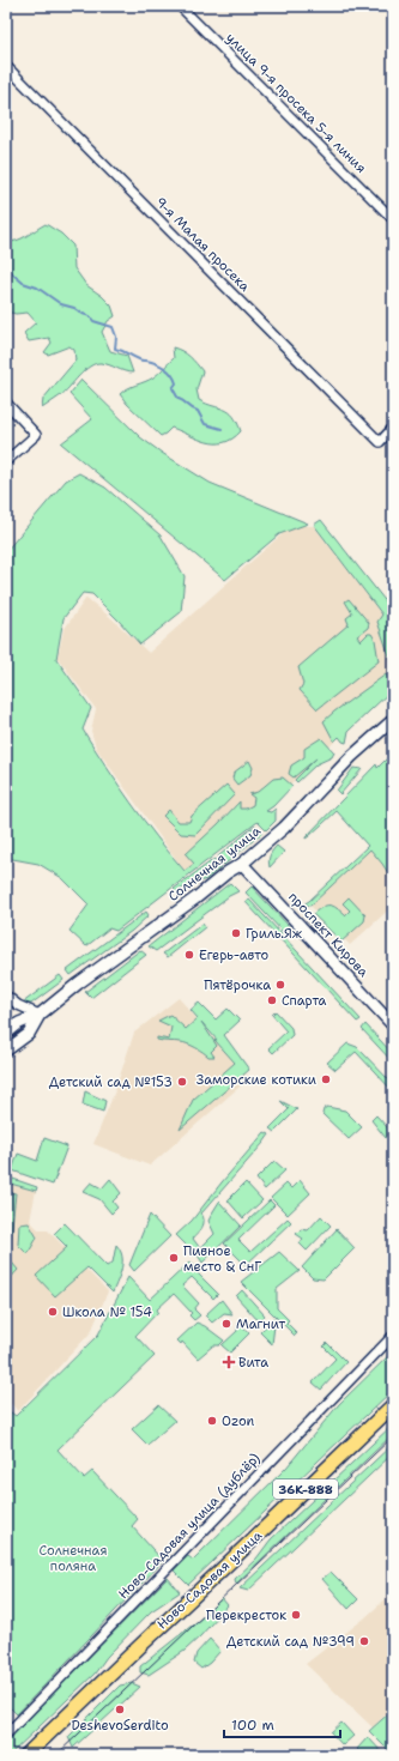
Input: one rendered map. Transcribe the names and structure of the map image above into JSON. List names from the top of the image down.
{
  "streets": {
    "main road": [
      "Солнечная улица",
      "проспект Кирова",
      "36К-888",
      "Ново-Садовая улица"
    ],
    "street": ["улица 9-я просека 5-я линия", "9-я Малая просека", "Ново-Садовая улица (дублёр)"]
  },
  "crossings": [
    ["Солнечная улица", "проспект Кирова"]
  ],
  "parks": ["Солнечная поляна"],
  "places": {
    "other": [
      "Гриль.Яж",
      "Егерь-авто",
      "Пятёрочка",
      "Спарта",
      "Заморские котики",
      "Детский сад №153",
      "Пивное место & СнГ",
      "Школа № 154",
      "Магнит",
      "Ozon",
      "Перекресток",
      "Детский сад №399",
      "DeshevoSerdito"
    ],
    "health": ["Вита"]
  },
  "scale_bar": "100 m"
}
